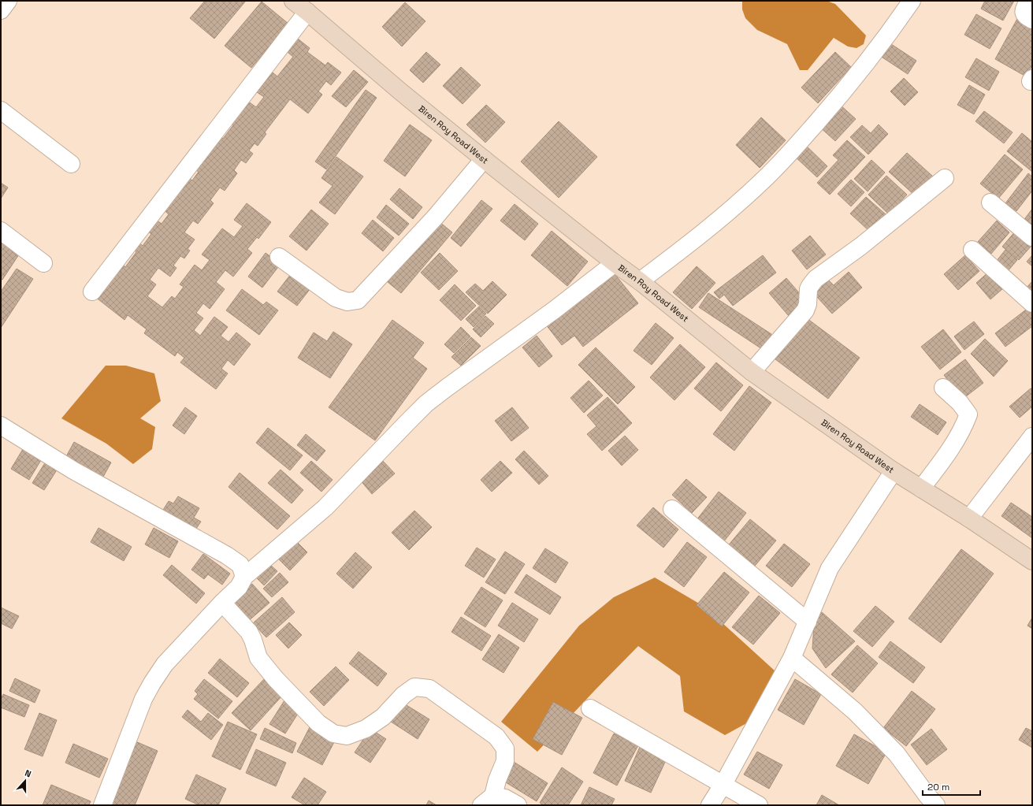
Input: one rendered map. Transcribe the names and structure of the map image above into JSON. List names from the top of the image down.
{
  "streets": {
    "main road": ["Biren Roy Road West"]
  },
  "scale_bar": "20 m",
  "north": "top"
}
